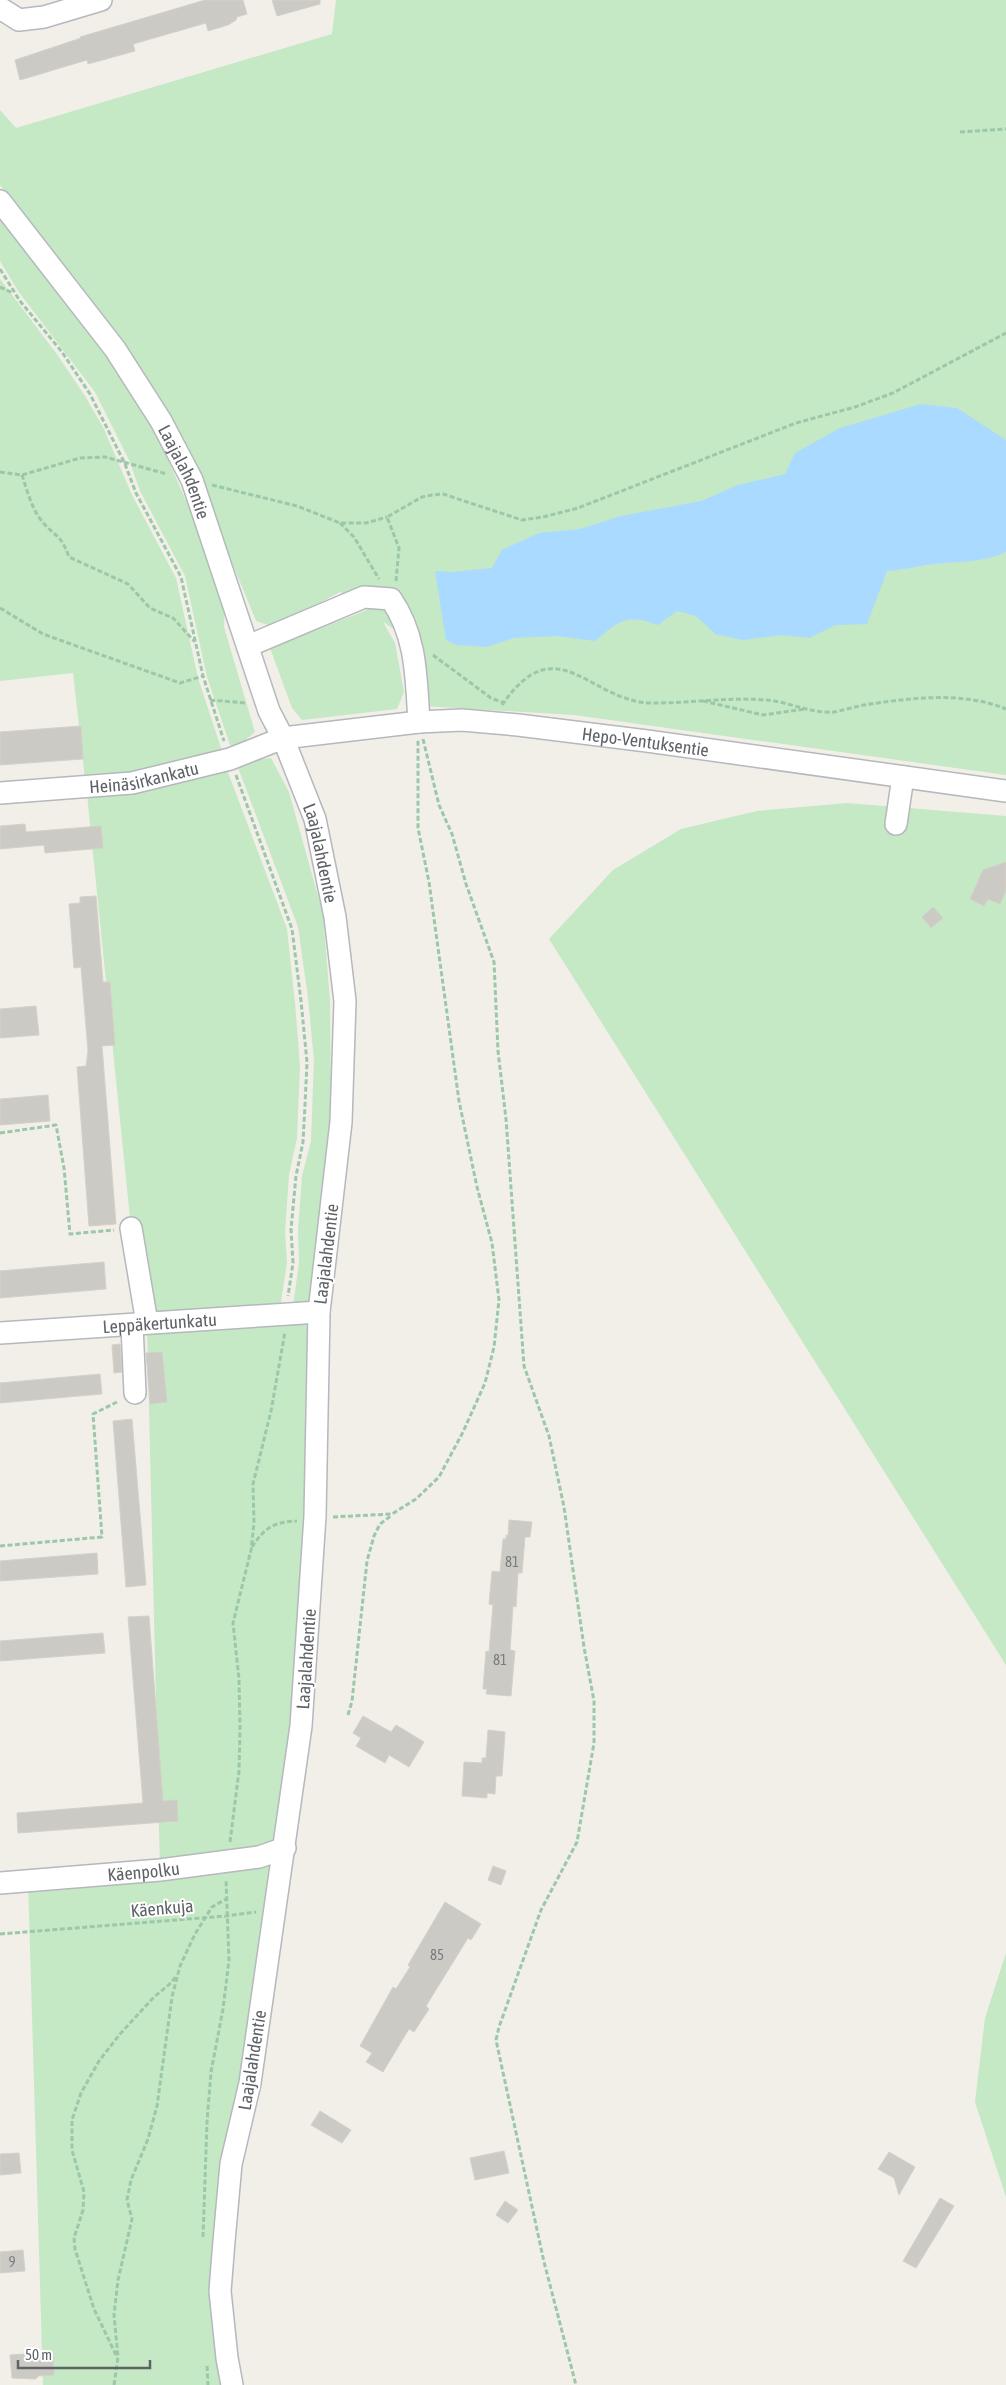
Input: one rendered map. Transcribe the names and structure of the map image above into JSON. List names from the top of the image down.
{
  "streets": {
    "street": [
      "Laajalahdentie",
      "Hepo-Ventuksentie",
      "Heinäsirkankatu",
      "Leppäkertunkatu",
      "Käenpolku"
    ],
    "path": ["Käenkuja"]
  },
  "crossings": [
    ["Laajalahdentie", "Hepo-Ventuksentie"],
    ["Laajalahdentie", "Heinäsirkankatu"],
    ["Laajalahdentie", "Leppäkertunkatu"],
    ["Laajalahdentie", "Käenpolku"],
    ["Laajalahdentie", "Käenkuja"],
    ["Hepo-Ventuksentie", "Heinäsirkankatu"]
  ],
  "house_numbers": [
    "81",
    "81",
    "85",
    "9"
  ],
  "scale_bar": "50 m"
}
